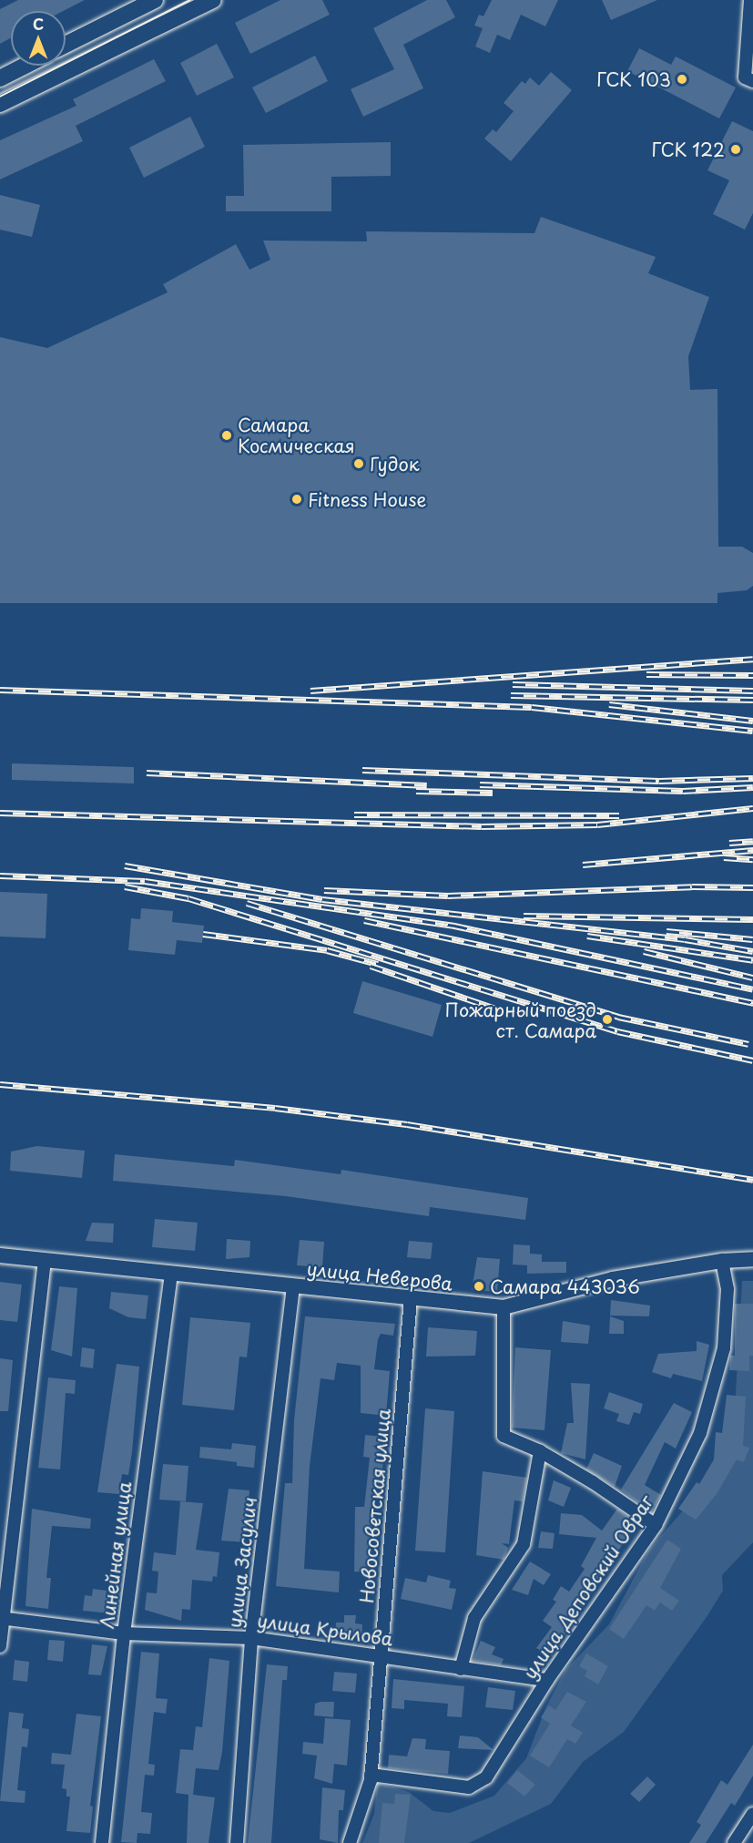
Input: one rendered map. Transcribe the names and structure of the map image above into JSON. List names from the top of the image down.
{
  "streets": {
    "street": [
      "улица Неверова",
      "Новосоветская улица",
      "Линейная улица",
      "улица Засулич",
      "улица Деповский Овраг",
      "улица Крылова"
    ]
  },
  "crossings": [
    ["улица Неверова", "Новосоветская улица"],
    ["улица Неверова", "Линейная улица"],
    ["улица Неверова", "улица Засулич"],
    ["улица Неверова", "улица Деповский Овраг"],
    ["Новосоветская улица", "улица Деповский Овраг"],
    ["Новосоветская улица", "улица Крылова"],
    ["Линейная улица", "улица Крылова"],
    ["улица Засулич", "улица Крылова"],
    ["улица Деповский Овраг", "улица Крылова"]
  ],
  "places": [
    "ГСК 103",
    "ГСК 122",
    "Самара Космическая",
    "Гудок",
    "Fitness House",
    "Пожарный поезд ст. Самара",
    "Самара 443036"
  ],
  "north": "top"
}
